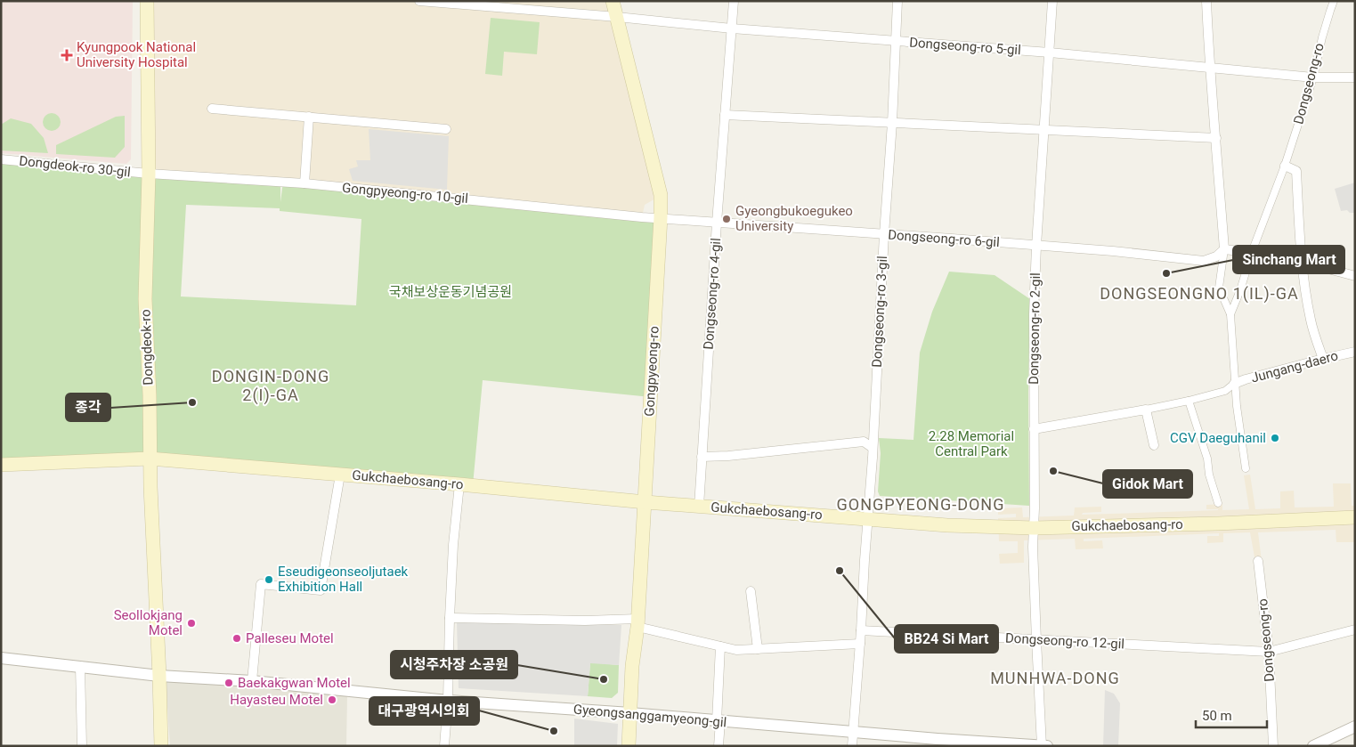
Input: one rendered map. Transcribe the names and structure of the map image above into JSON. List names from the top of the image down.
{
  "streets": {
    "main road": ["Dongdeok-ro", "Gongpyeong-ro", "Gukchaebosang-ro"],
    "street": [
      "Dongseong-ro 5-gil",
      "Dongseong-ro",
      "Dongdeok-ro 30-gil",
      "Gongpyeong-ro 10-gil",
      "Dongseong-ro 6-gil",
      "Dongseong-ro 4-gil",
      "Dongseong-ro 3-gil",
      "Dongseong-ro 2-gil",
      "Jungang-daero",
      "Dongseong-ro 12-gil",
      "Gyeongsanggamyeong-gil"
    ]
  },
  "crossings": [
    ["Dongseong-ro 5-gil", "Dongseong-ro"],
    ["Dongseong-ro 5-gil", "Dongseong-ro 4-gil"],
    ["Dongseong-ro 5-gil", "Dongseong-ro 3-gil"],
    ["Dongseong-ro 5-gil", "Dongseong-ro 2-gil"],
    ["Dongseong-ro 5-gil", "Gongpyeong-ro"],
    ["Dongseong-ro", "Dongseong-ro 6-gil"],
    ["Dongseong-ro", "Jungang-daero"],
    ["Dongseong-ro", "Dongseong-ro 12-gil"],
    ["Dongdeok-ro 30-gil", "Gongpyeong-ro 10-gil"],
    ["Dongdeok-ro 30-gil", "Dongdeok-ro"],
    ["Gongpyeong-ro 10-gil", "Dongseong-ro 6-gil"],
    ["Gongpyeong-ro 10-gil", "Dongdeok-ro"],
    ["Gongpyeong-ro 10-gil", "Gongpyeong-ro"],
    ["Dongseong-ro 6-gil", "Dongseong-ro 4-gil"],
    ["Dongseong-ro 6-gil", "Dongseong-ro 3-gil"],
    ["Dongseong-ro 6-gil", "Dongseong-ro 2-gil"],
    ["Dongseong-ro 6-gil", "Gongpyeong-ro"],
    ["Dongseong-ro 4-gil", "Gukchaebosang-ro"],
    ["Dongseong-ro 3-gil", "Gukchaebosang-ro"],
    ["Dongseong-ro 3-gil", "Dongseong-ro 12-gil"],
    ["Dongseong-ro 3-gil", "Gyeongsanggamyeong-gil"],
    ["Dongseong-ro 2-gil", "Gukchaebosang-ro"],
    ["Dongseong-ro 2-gil", "Dongseong-ro 12-gil"],
    ["Dongseong-ro 2-gil", "Gyeongsanggamyeong-gil"],
    ["Dongdeok-ro", "Gukchaebosang-ro"],
    ["Dongdeok-ro", "Gyeongsanggamyeong-gil"],
    ["Gongpyeong-ro", "Gukchaebosang-ro"],
    ["Gongpyeong-ro", "Gyeongsanggamyeong-gil"],
    ["Gukchaebosang-ro", "Gyeongsanggamyeong-gil"]
  ],
  "districts": [
    "DONGSEONGNO 1(IL)-GA",
    "DONGIN-DONG 2(I)-GA",
    "GONGPYEONG-DONG",
    "MUNHWA-DONG"
  ],
  "parks": ["국채보상운동기념공원", "2.28 Memorial Central Park"],
  "places": {
    "health": ["Kyungpook National University Hospital"],
    "other": [
      "Gyeongbukoegukeo University",
      "Sinchang Mart",
      "종각",
      "CGV Daeguhanil",
      "Gidok Mart",
      "BB24 Si Mart",
      "Eseudigeonseoljutaek Exhibition Hall",
      "Seollokjang Motel",
      "Palleseu Motel",
      "시청주차장 소공원",
      "Baekakgwan Motel",
      "Hayasteu Motel",
      "대구광역시의회"
    ]
  },
  "scale_bar": "50 m"
}
